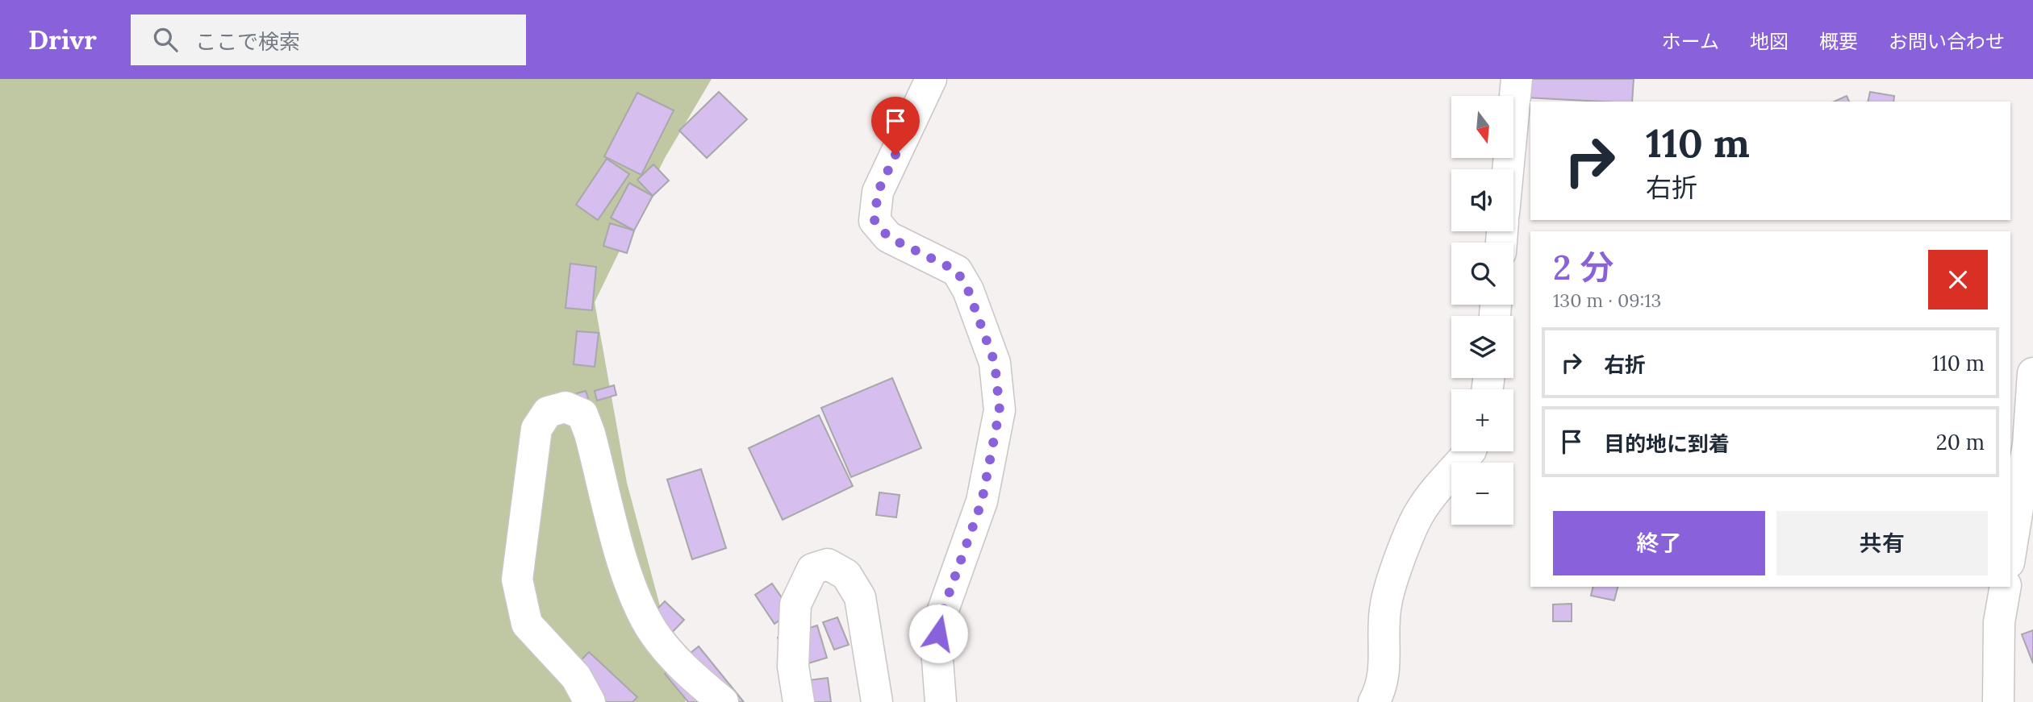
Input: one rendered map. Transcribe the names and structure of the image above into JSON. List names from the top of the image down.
{
  "north": "bottom",
  "page": {
    "header": "Drivr",
    "search": "ここで検索",
    "nav": [
      "ホーム",
      "地図",
      "概要",
      "お問い合わせ"
    ],
    "map_buttons": ["+", "−"],
    "turn": ["110 m", "右折"],
    "heading": ["2 分", "130 m · 09:13"],
    "list": [
      {
        "name": "右折",
        "value": "110 m"
      },
      {
        "name": "目的地に到着",
        "value": "20 m"
      }
    ],
    "buttons": ["終了", "共有"]
  }
}
